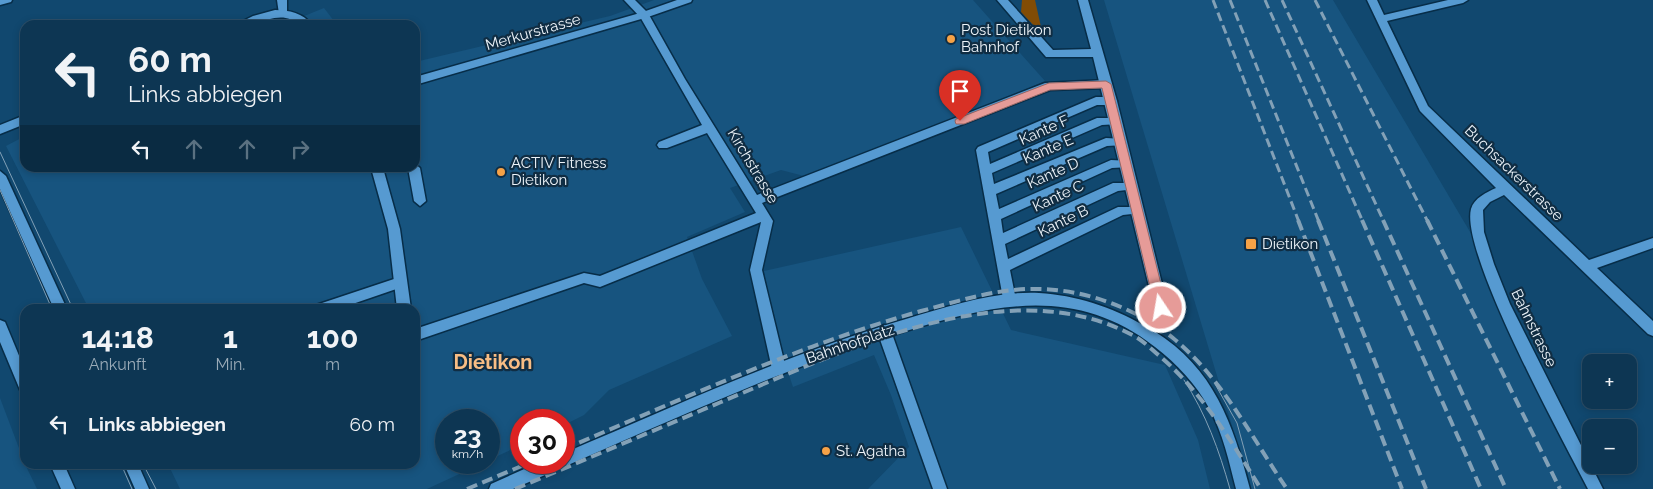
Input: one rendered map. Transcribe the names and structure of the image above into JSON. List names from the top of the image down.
{
  "streets": {
    "street": [
      "Merkurstrasse",
      "Kante F",
      "Kante E",
      "Kirchstrasse",
      "Kante D",
      "Buchsackerstrasse",
      "Kante C",
      "Kante B",
      "Bahnstrasse",
      "Bahnhofplatz"
    ]
  },
  "crossings": [
    ["Merkurstrasse", "Kirchstrasse"],
    ["Kirchstrasse", "Bahnhofplatz"],
    ["Buchsackerstrasse", "Bahnstrasse"]
  ],
  "districts": ["Dietikon"],
  "places": {
    "other": ["Post Dietikon Bahnhof", "ACTIV Fitness Dietikon", "St. Agatha"],
    "transit": ["Dietikon"]
  },
  "page": {
    "turn": ["60 m", "Links abbiegen"],
    "eta": [
      "14:18",
      "Ankunft",
      "1",
      "Min.",
      "100",
      "m"
    ],
    "map_buttons": ["+", "−"],
    "list": [
      {
        "name": "Links abbiegen",
        "value": "60 m"
      }
    ],
    "speed": "23 km/h",
    "limit": "30"
  }
}
